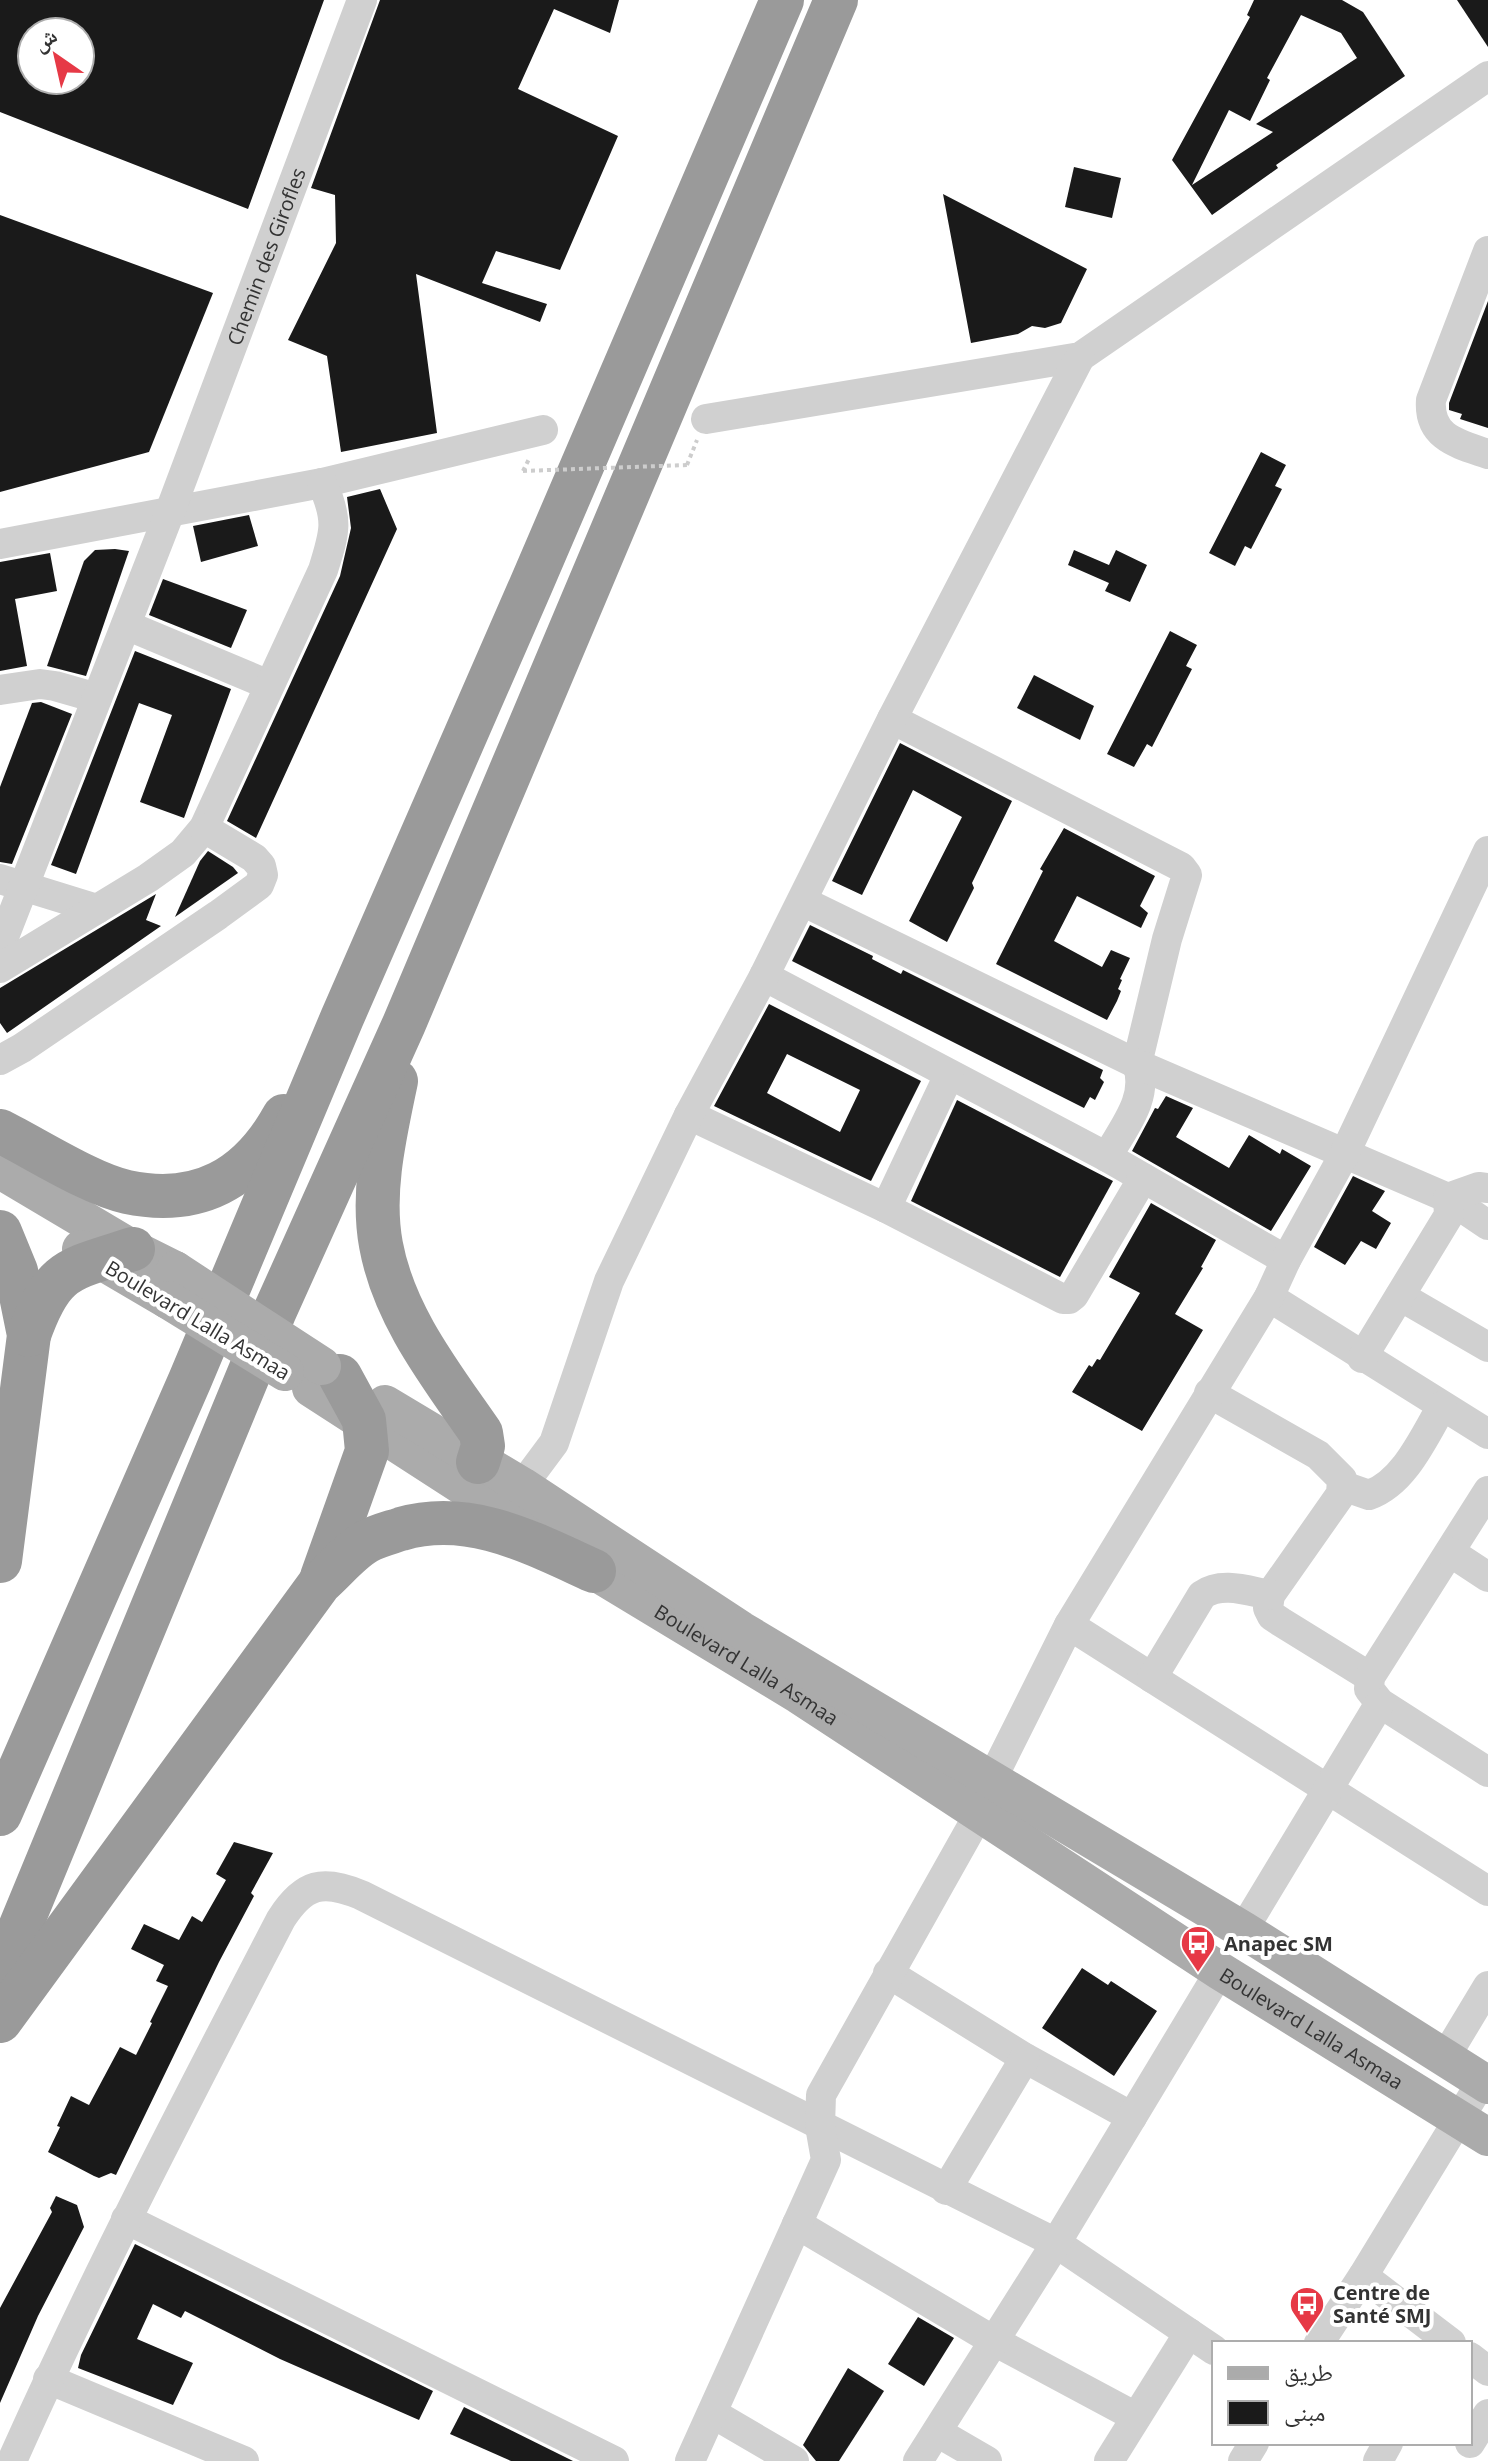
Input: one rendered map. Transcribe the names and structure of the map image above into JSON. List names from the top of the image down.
{
  "streets": {
    "main road": ["Boulevard Lalla Asmaa"],
    "street": ["Chemin des Girofles"]
  },
  "places": {
    "bus stop": ["Anapec SM", "Centre de Santé SMJ"]
  },
  "legend": ["طريق", "مبنى"],
  "north": "top left"
}
